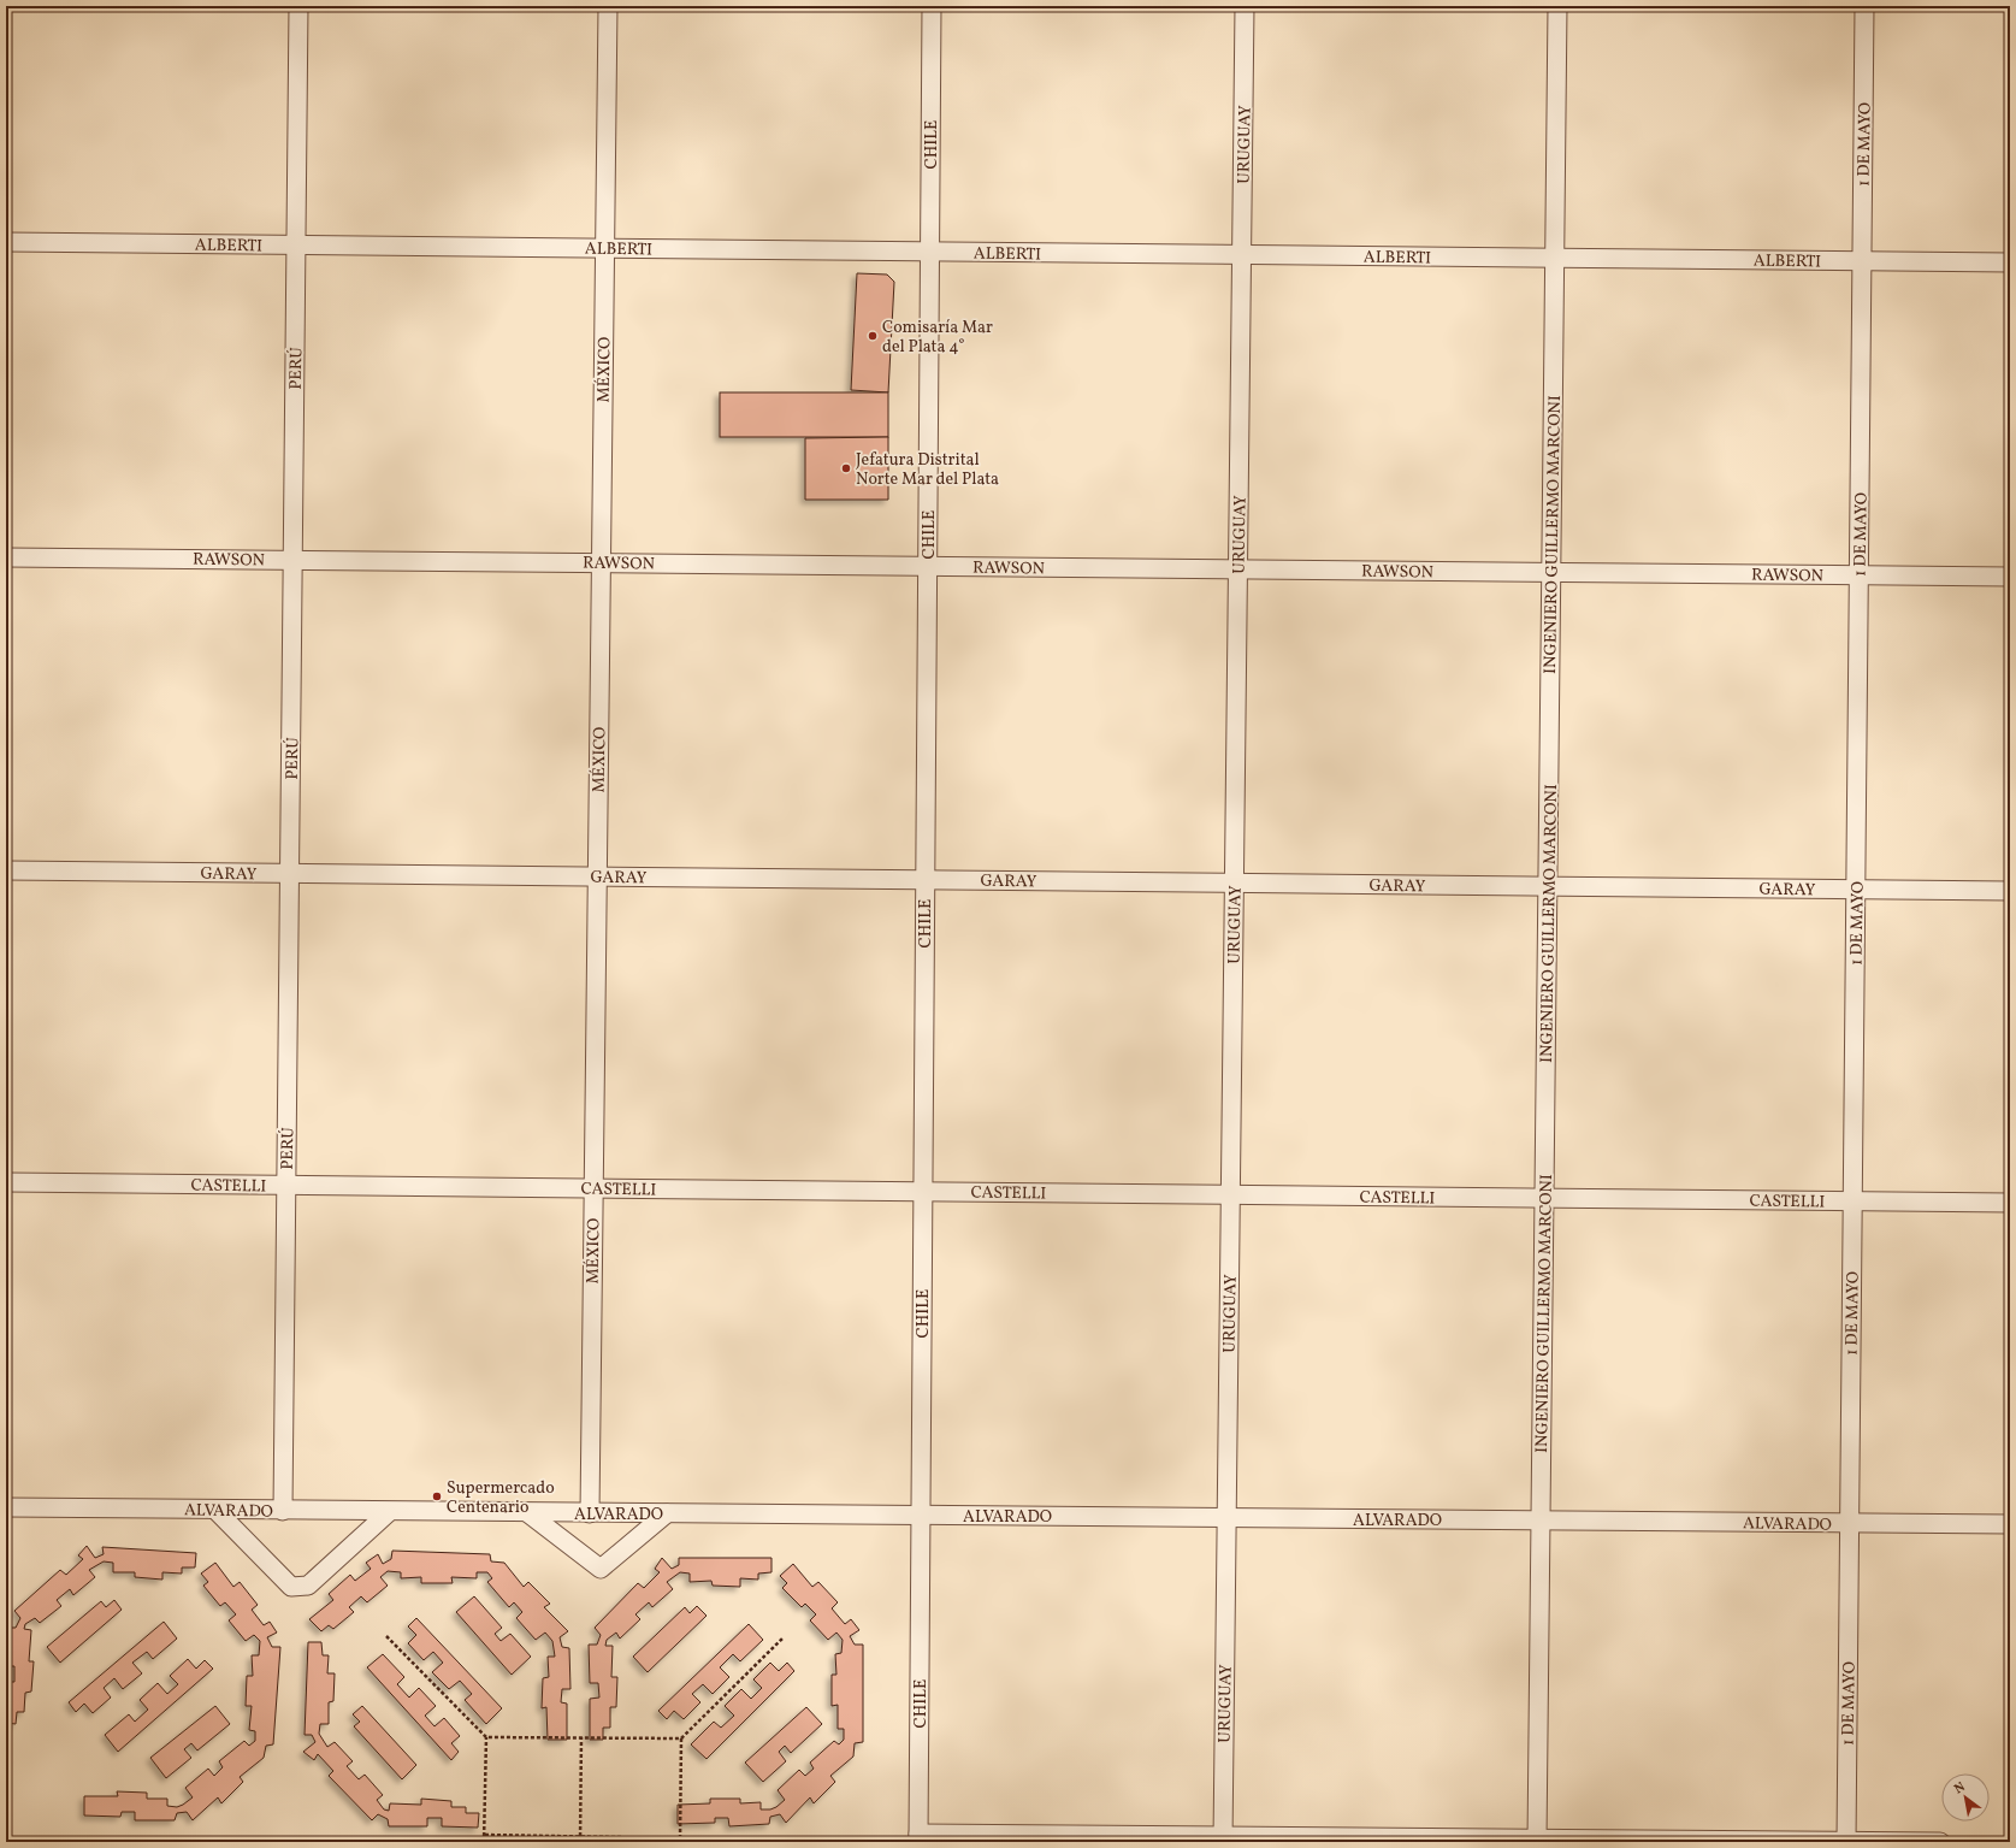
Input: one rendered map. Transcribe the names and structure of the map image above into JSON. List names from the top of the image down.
{
  "streets": {
    "street": [
      "CHILE",
      "URUGUAY",
      "1 DE MAYO",
      "ALBERTI",
      "PERÚ",
      "MÉXICO",
      "INGENIERO GUILLERMO MARCONI",
      "RAWSON",
      "GARAY",
      "CASTELLI",
      "ALVARADO"
    ]
  },
  "crossings": [
    ["CHILE", "ALBERTI"],
    ["CHILE", "RAWSON"],
    ["CHILE", "GARAY"],
    ["CHILE", "CASTELLI"],
    ["CHILE", "ALVARADO"],
    ["URUGUAY", "ALBERTI"],
    ["URUGUAY", "RAWSON"],
    ["URUGUAY", "GARAY"],
    ["URUGUAY", "CASTELLI"],
    ["URUGUAY", "ALVARADO"],
    ["1 DE MAYO", "ALBERTI"],
    ["1 DE MAYO", "RAWSON"],
    ["1 DE MAYO", "GARAY"],
    ["1 DE MAYO", "CASTELLI"],
    ["1 DE MAYO", "ALVARADO"],
    ["ALBERTI", "PERÚ"],
    ["ALBERTI", "MÉXICO"],
    ["ALBERTI", "INGENIERO GUILLERMO MARCONI"],
    ["PERÚ", "RAWSON"],
    ["PERÚ", "GARAY"],
    ["PERÚ", "CASTELLI"],
    ["PERÚ", "ALVARADO"],
    ["MÉXICO", "RAWSON"],
    ["MÉXICO", "GARAY"],
    ["MÉXICO", "CASTELLI"],
    ["MÉXICO", "ALVARADO"],
    ["INGENIERO GUILLERMO MARCONI", "RAWSON"],
    ["INGENIERO GUILLERMO MARCONI", "GARAY"],
    ["INGENIERO GUILLERMO MARCONI", "CASTELLI"],
    ["INGENIERO GUILLERMO MARCONI", "ALVARADO"]
  ],
  "places": ["Comisaría Mar del Plata 4°", "Jefatura Distrital Norte Mar del Plata", "Supermercado Centenario"],
  "north": "top left"
}
